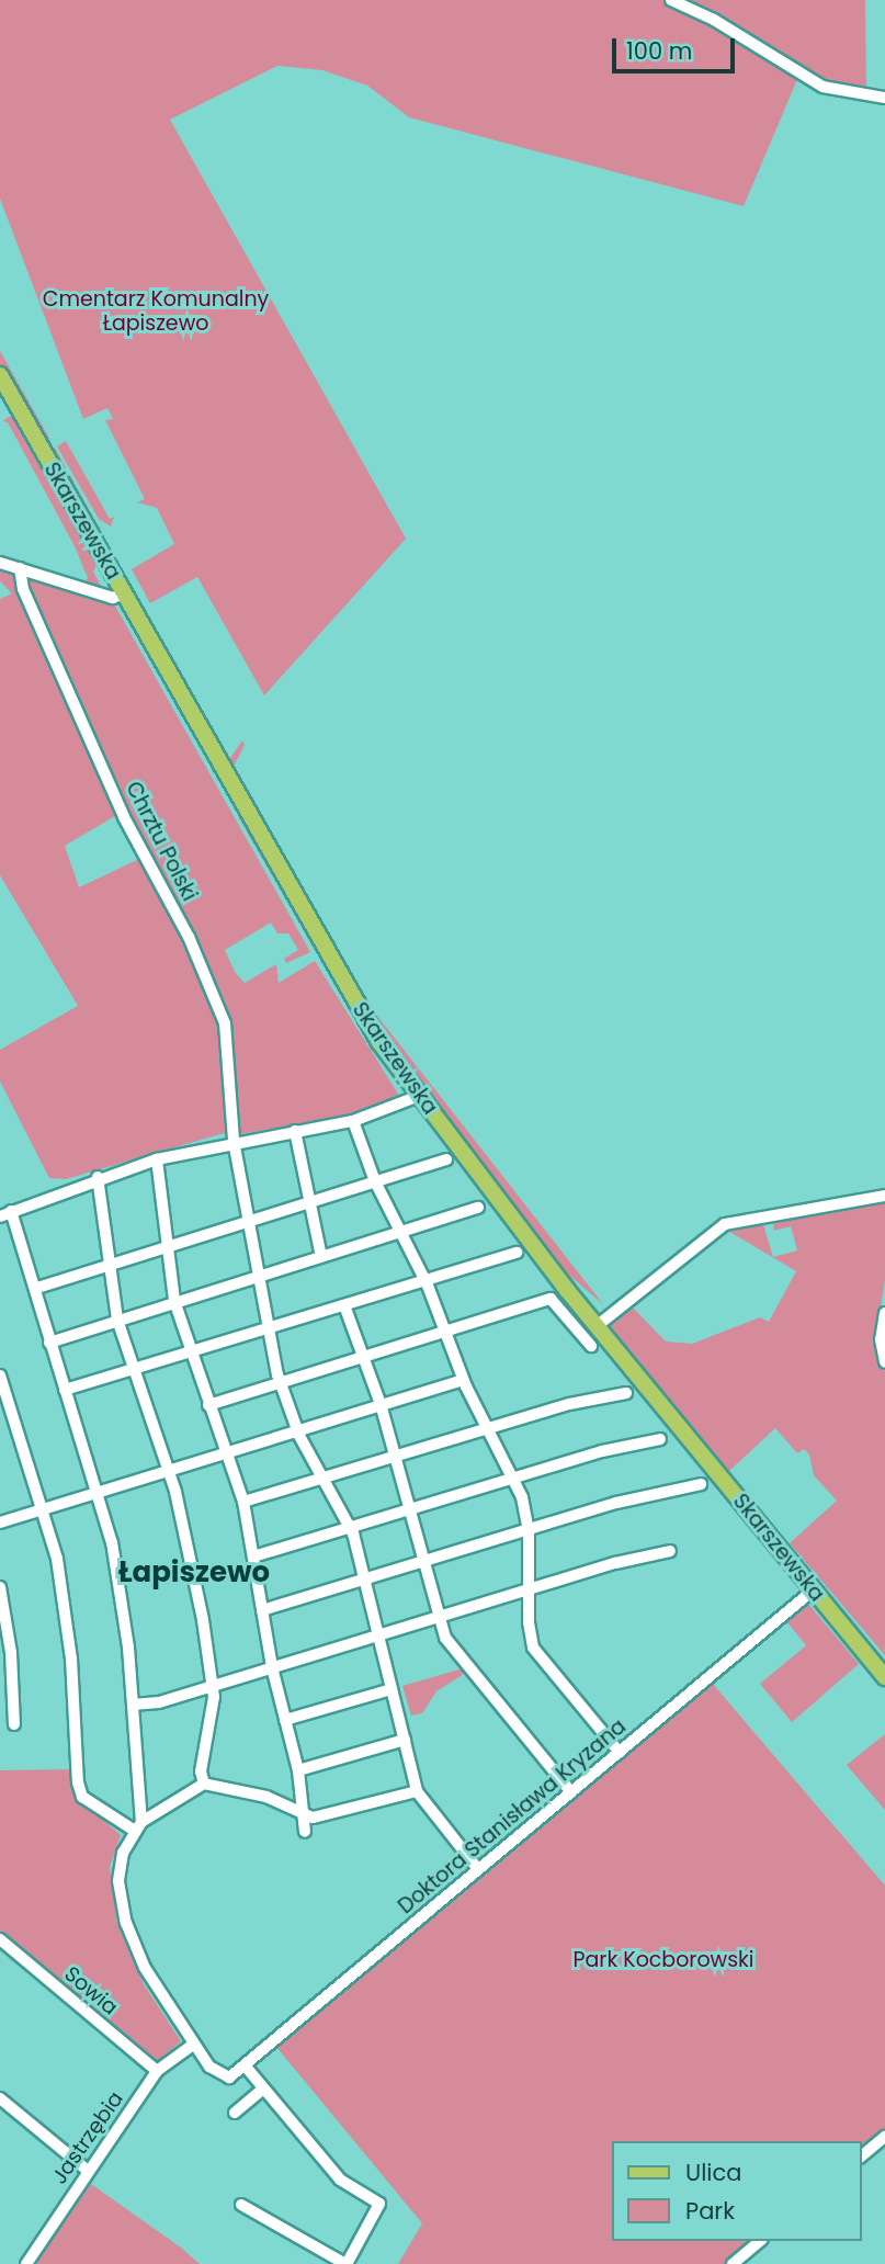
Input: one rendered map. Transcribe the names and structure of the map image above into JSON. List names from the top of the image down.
{
  "streets": {
    "main road": ["Skarszewska"],
    "street": [
      "Chrztu Polski",
      "Doktora Stanisława Kryzana",
      "Sowia",
      "Jastrzębia"
    ]
  },
  "crossings": [
    ["Skarszewska", "Doktora Stanisława Kryzana"],
    ["Sowia", "Jastrzębia"]
  ],
  "districts": ["Łapiszewo"],
  "parks": ["Cmentarz Komunalny Łapiszewo", "Park Kocborowski"],
  "legend": ["Ulica", "Park"],
  "scale_bar": "100 m"
}
